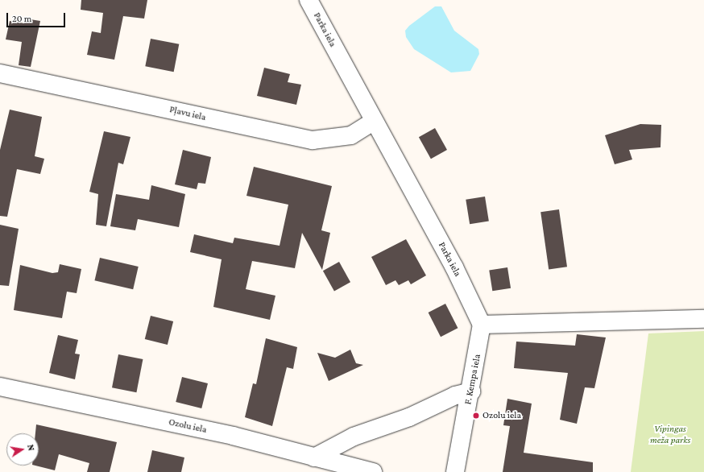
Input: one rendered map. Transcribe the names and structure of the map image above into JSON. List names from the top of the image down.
{
  "streets": {
    "street": [
      "Parka iela",
      "Pļavu iela",
      "F. Kempa iela",
      "Ozolu iela"
    ]
  },
  "crossings": [
    ["Parka iela", "Pļavu iela"],
    ["Parka iela", "F. Kempa iela"]
  ],
  "parks": ["Vipingas meža parks"],
  "places": ["Ozolu iela"],
  "scale_bar": "20 m",
  "north": "right"
}
